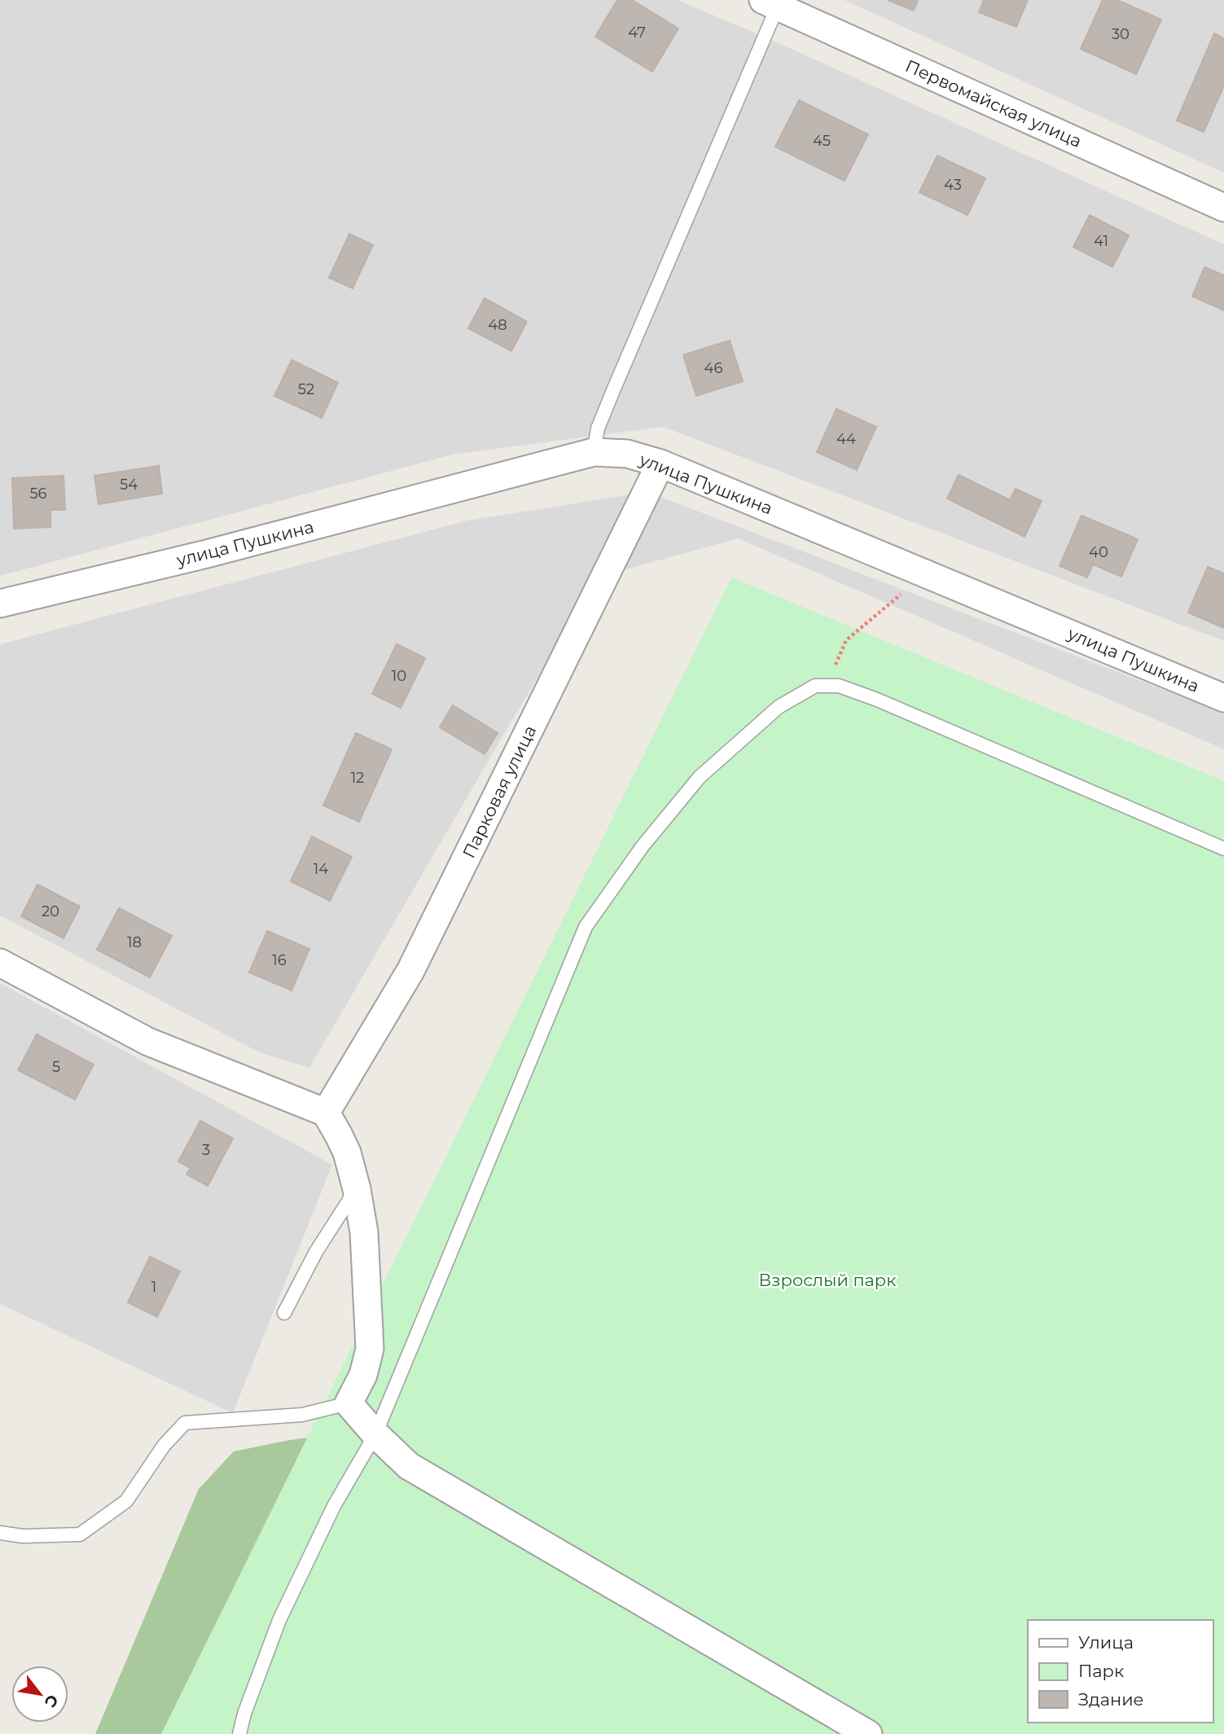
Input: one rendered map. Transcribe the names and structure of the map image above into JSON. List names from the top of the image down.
{
  "streets": {
    "street": ["Первомайская улица", "улица Пушкина", "Парковая улица"]
  },
  "crossings": [
    ["улица Пушкина", "Парковая улица"]
  ],
  "parks": ["Взрослый парк"],
  "house_numbers": [
    "47",
    "30",
    "45",
    "43",
    "41",
    "48",
    "46",
    "52",
    "44",
    "54",
    "56",
    "40",
    "10",
    "12",
    "14",
    "20",
    "18",
    "16",
    "5",
    "3",
    "1"
  ],
  "legend": ["Улица", "Парк", "Здание"],
  "north": "bottom right"
}
